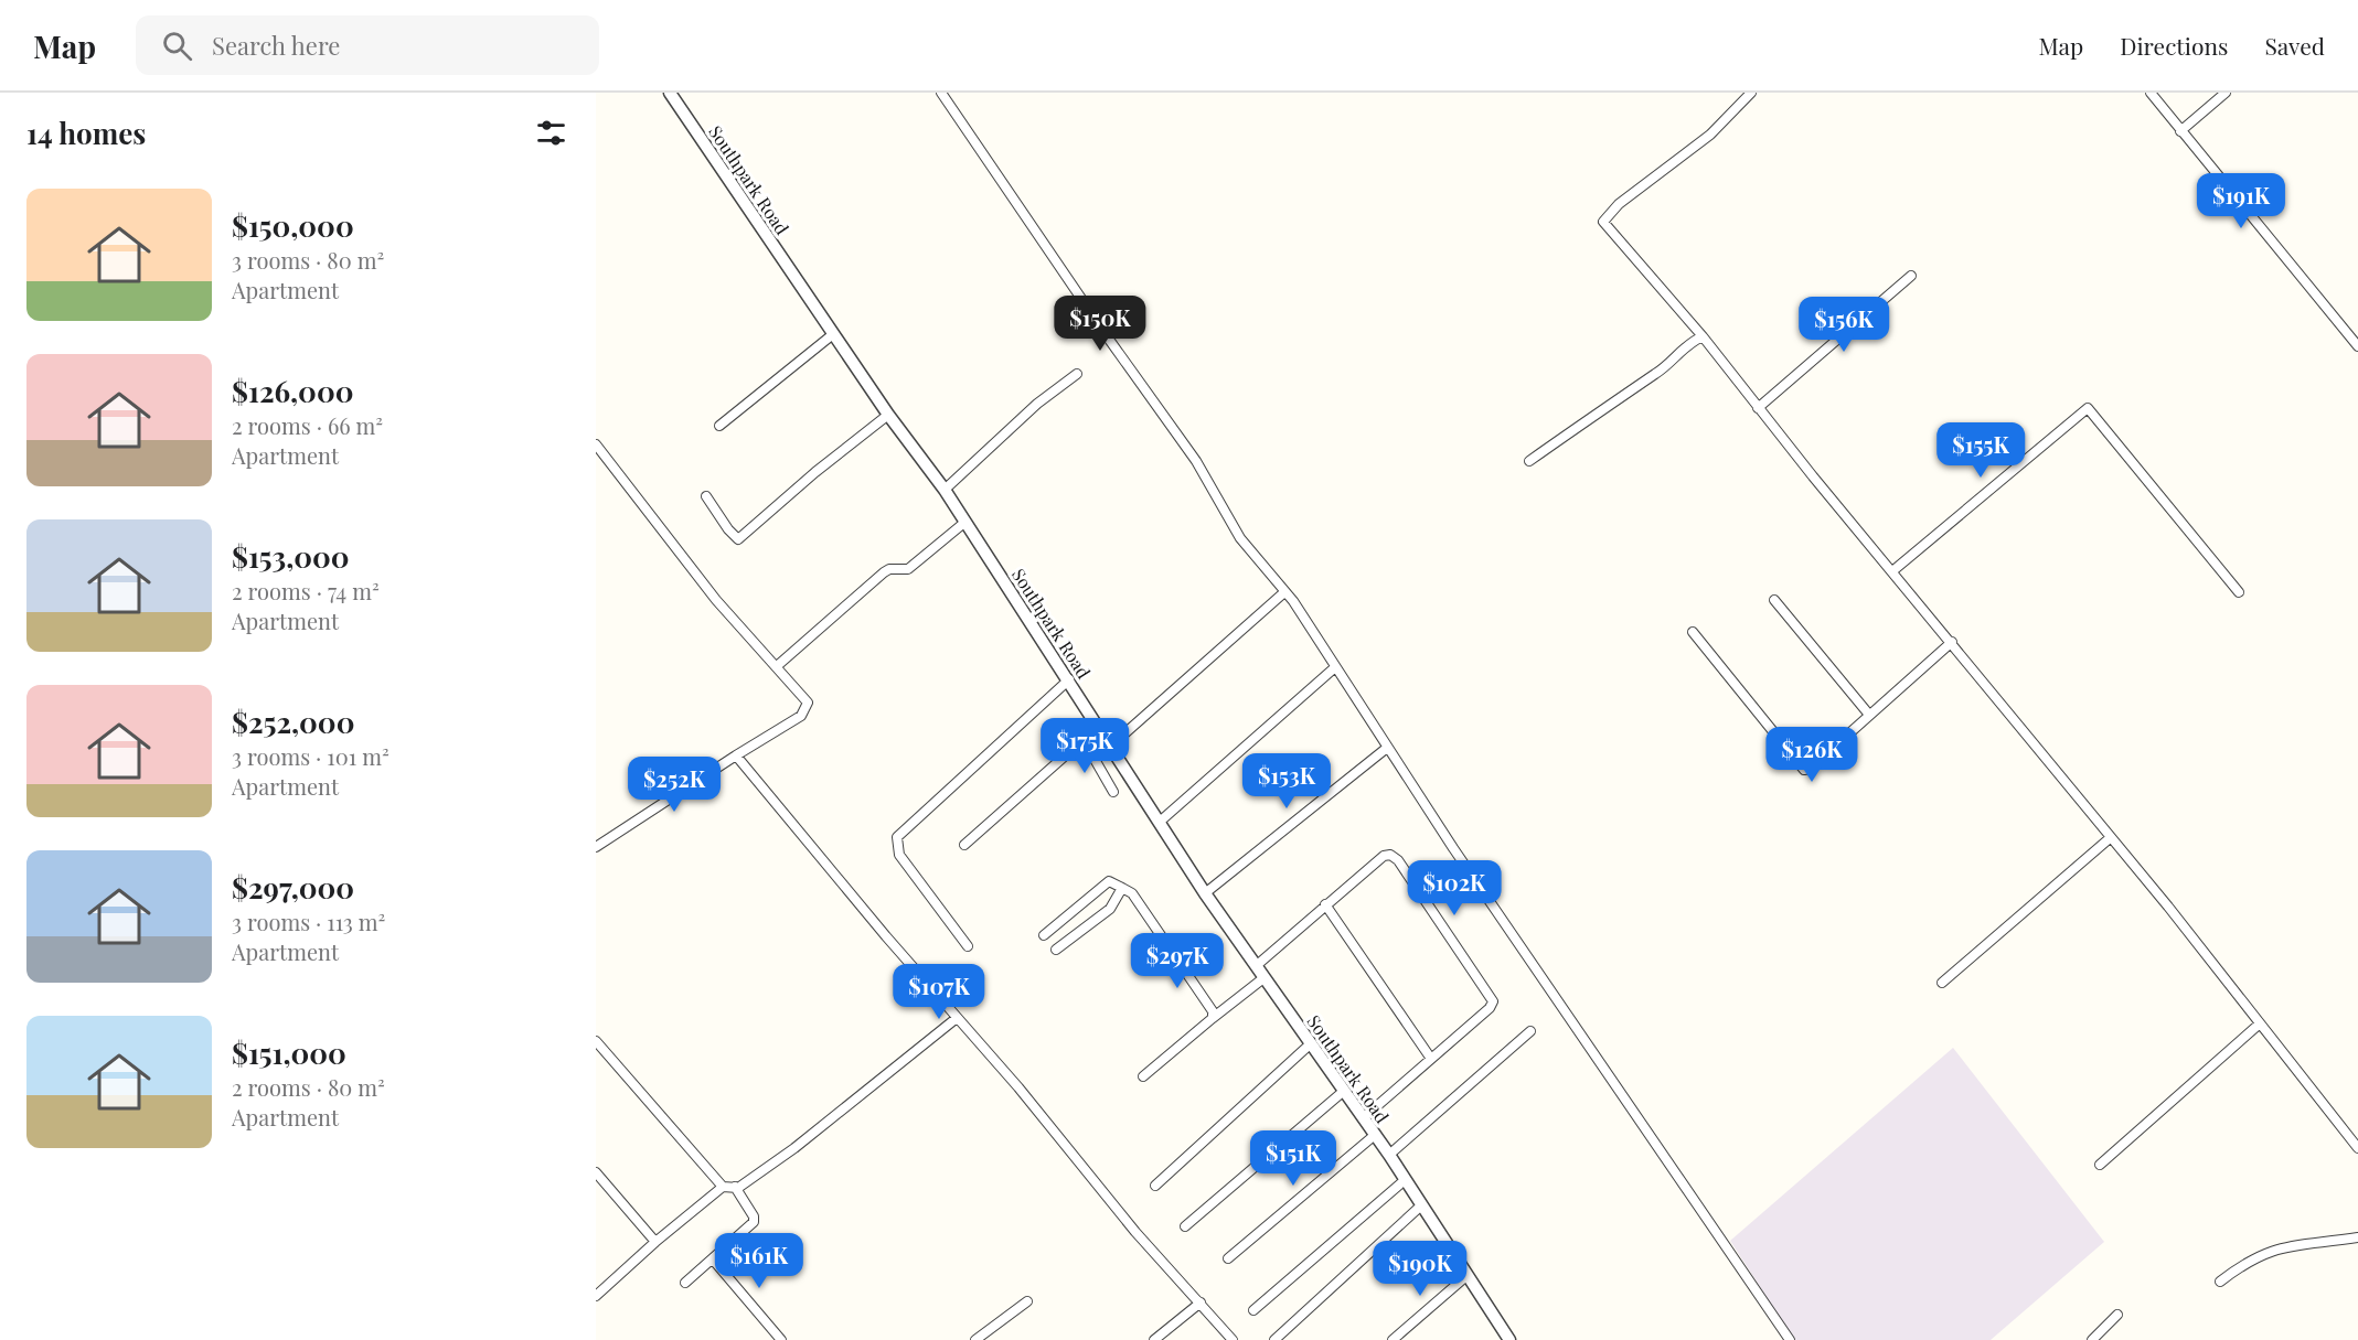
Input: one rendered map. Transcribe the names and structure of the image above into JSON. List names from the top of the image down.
{
  "streets": {
    "street": ["Southpark Road"]
  },
  "page": {
    "header": "Map",
    "search": "Search here",
    "nav": ["Map", "Directions", "Saved"],
    "heading": "14 homes",
    "list": [
      {
        "name": "$150,000",
        "note": "3 rooms · 80 m² · Apartment"
      },
      {
        "name": "$126,000",
        "note": "2 rooms · 66 m² · Apartment"
      },
      {
        "name": "$153,000",
        "note": "2 rooms · 74 m² · Apartment"
      },
      {
        "name": "$252,000",
        "note": "3 rooms · 101 m² · Apartment"
      },
      {
        "name": "$297,000",
        "note": "3 rooms · 113 m² · Apartment"
      },
      {
        "name": "$151,000",
        "note": "2 rooms · 80 m² · Apartment"
      }
    ],
    "price": [
      "$191K",
      "$150K",
      "$156K",
      "$155K",
      "$175K",
      "$126K",
      "$153K",
      "$252K",
      "$102K",
      "$297K",
      "$107K",
      "$151K",
      "$161K",
      "$190K"
    ]
  }
}
